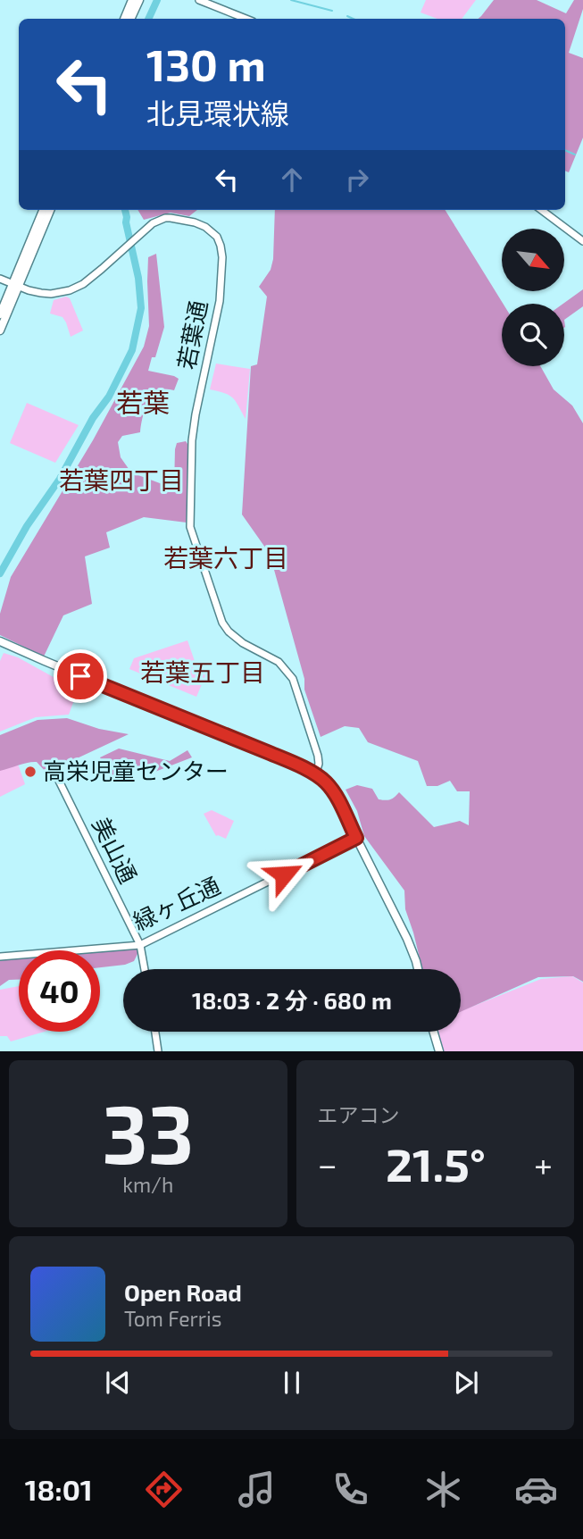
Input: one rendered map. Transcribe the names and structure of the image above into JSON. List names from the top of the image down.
{
  "streets": {
    "street": ["若葉通", "美山通", "緑ヶ丘通"]
  },
  "crossings": [
    ["美山通", "緑ヶ丘通"]
  ],
  "districts": [
    "若葉",
    "若葉四丁目",
    "若葉六丁目",
    "若葉五丁目"
  ],
  "places": ["高栄児童センター"],
  "north": "bottom right",
  "page": {
    "turn": ["130 m", "北見環状線"],
    "limit": "40",
    "trip": "18:03 · 2 分 · 680 m",
    "tile": [
      ["33", "km/h"],
      "エアコン"
    ],
    "heat": ["−", "21.5°", "+"],
    "song": ["Open Road", "Tom Ferris"],
    "tabs": "18:01"
  }
}
